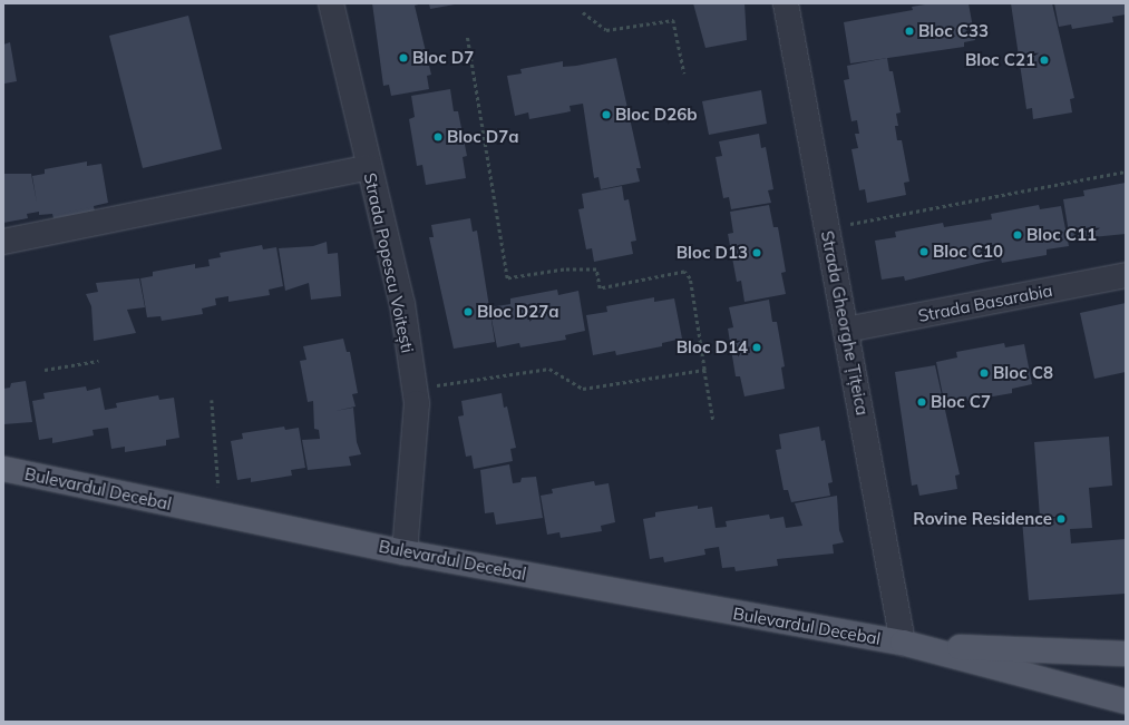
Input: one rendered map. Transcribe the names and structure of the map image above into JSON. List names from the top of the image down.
{
  "streets": {
    "main road": ["Bulevardul Decebal"],
    "street": ["Strada Popescu Voitești", "Strada Basarabia", "Strada Gheorghe Țițeica"]
  },
  "crossings": [
    ["Strada Popescu Voitești", "Bulevardul Decebal"],
    ["Strada Basarabia", "Strada Gheorghe Țițeica"],
    ["Strada Gheorghe Țițeica", "Bulevardul Decebal"]
  ],
  "places": [
    "Bloc C33",
    "Bloc D7",
    "Bloc C21",
    "Bloc D26b",
    "Bloc D7a",
    "Bloc C11",
    "Bloc C10",
    "Bloc D13",
    "Bloc D27a",
    "Bloc D14",
    "Bloc C8",
    "Bloc C7",
    "Rovine Residence"
  ]
}
